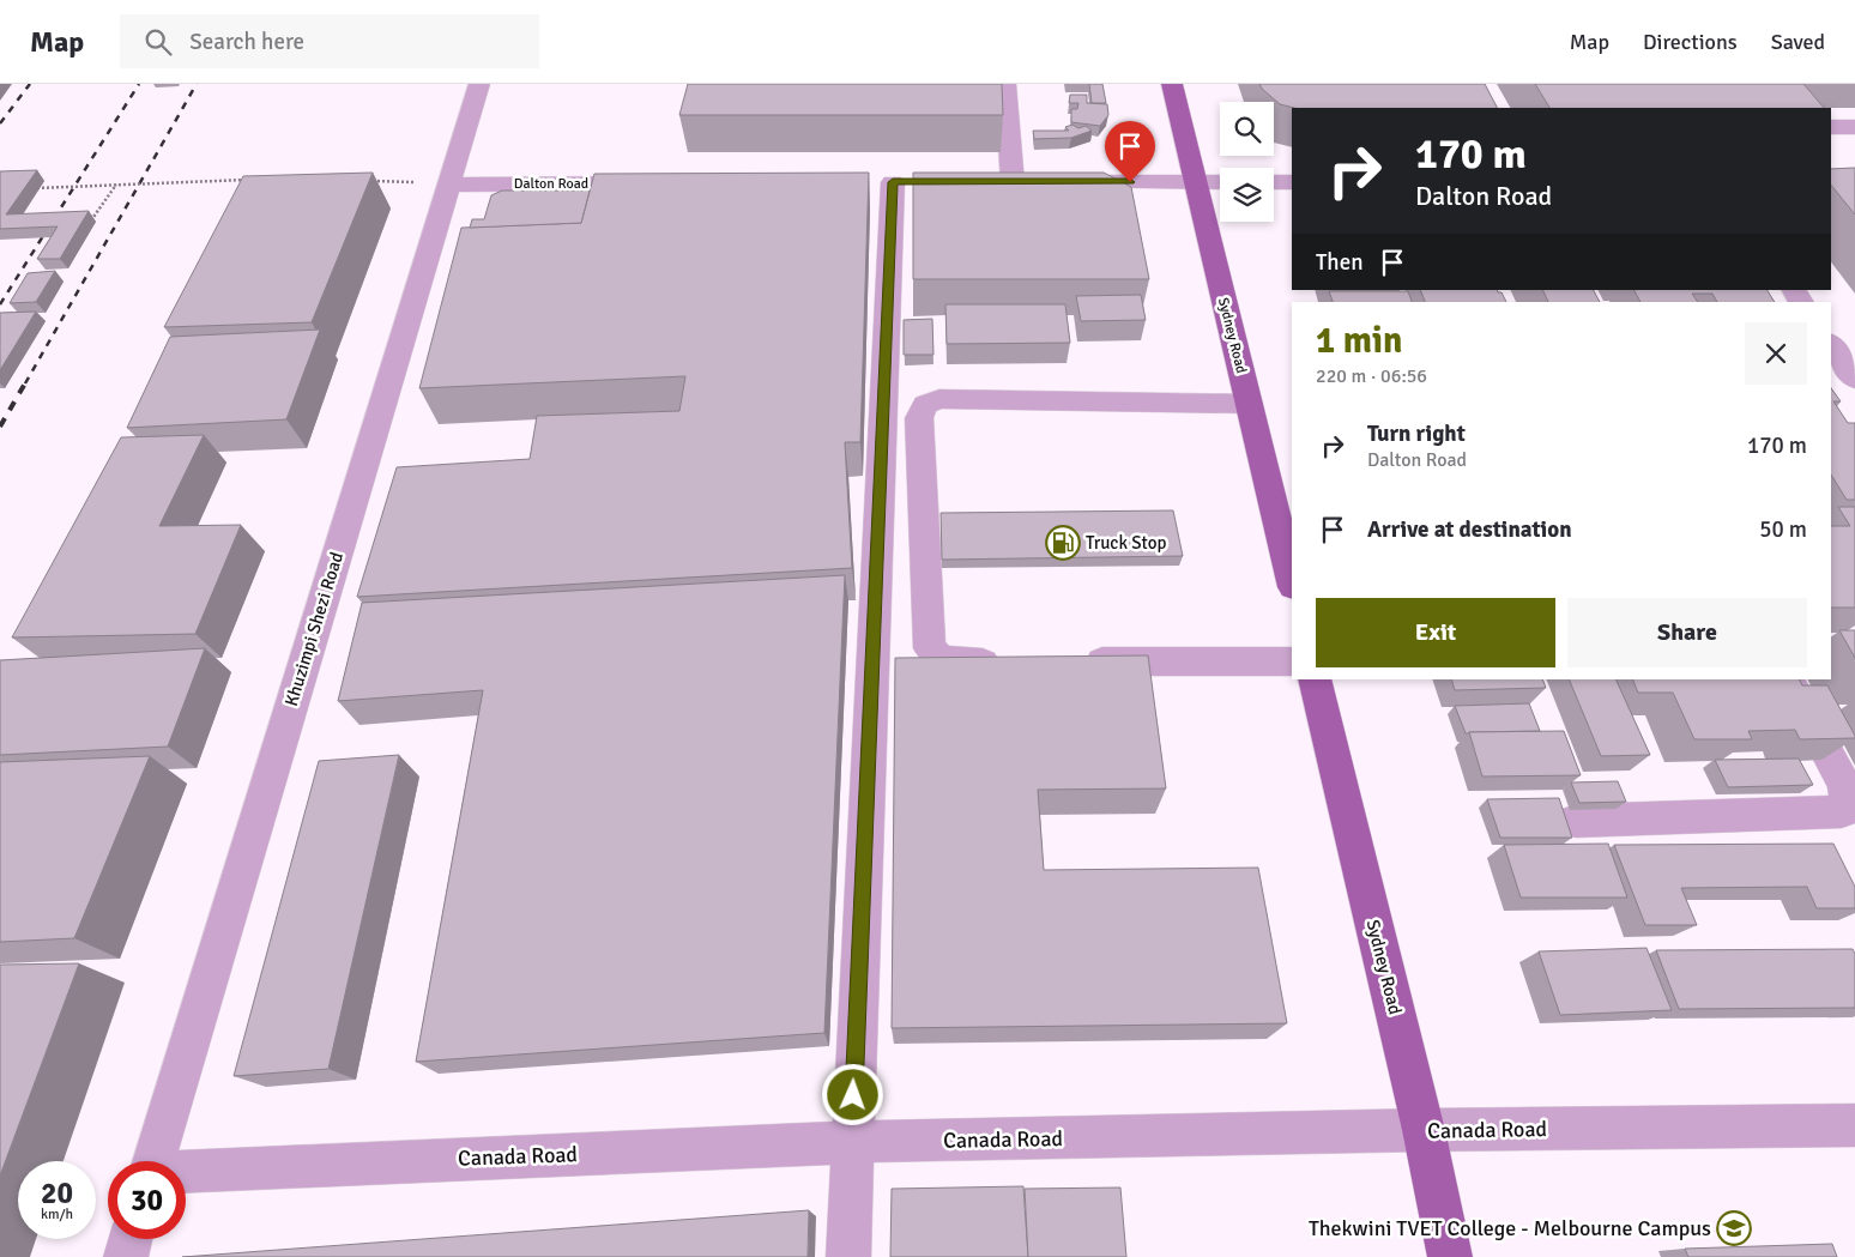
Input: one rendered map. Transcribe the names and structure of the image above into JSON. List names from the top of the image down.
{
  "streets": {
    "main road": ["Sydney Road"],
    "street": ["Dalton Road", "Khuzimpi Shezi Road", "Canada Road"]
  },
  "crossings": [
    ["Dalton Road", "Khuzimpi Shezi Road"],
    ["Sydney Road", "Canada Road"]
  ],
  "places": {
    "fuel station": ["Truck Stop"],
    "school or university": ["Thekwini TVET College - Melbourne Campus"]
  },
  "page": {
    "header": "Map",
    "search": "Search here",
    "nav": ["Map", "Directions", "Saved"],
    "turn": ["170 m", "Dalton Road"],
    "then": "Then",
    "heading": ["1 min", "220 m · 06:56"],
    "list": [
      {
        "name": "Turn right",
        "note": "Dalton Road",
        "value": "170 m"
      },
      {
        "name": "Arrive at destination",
        "value": "50 m"
      }
    ],
    "buttons": ["Exit", "Share"],
    "speed": "20 km/h",
    "limit": "30"
  }
}
